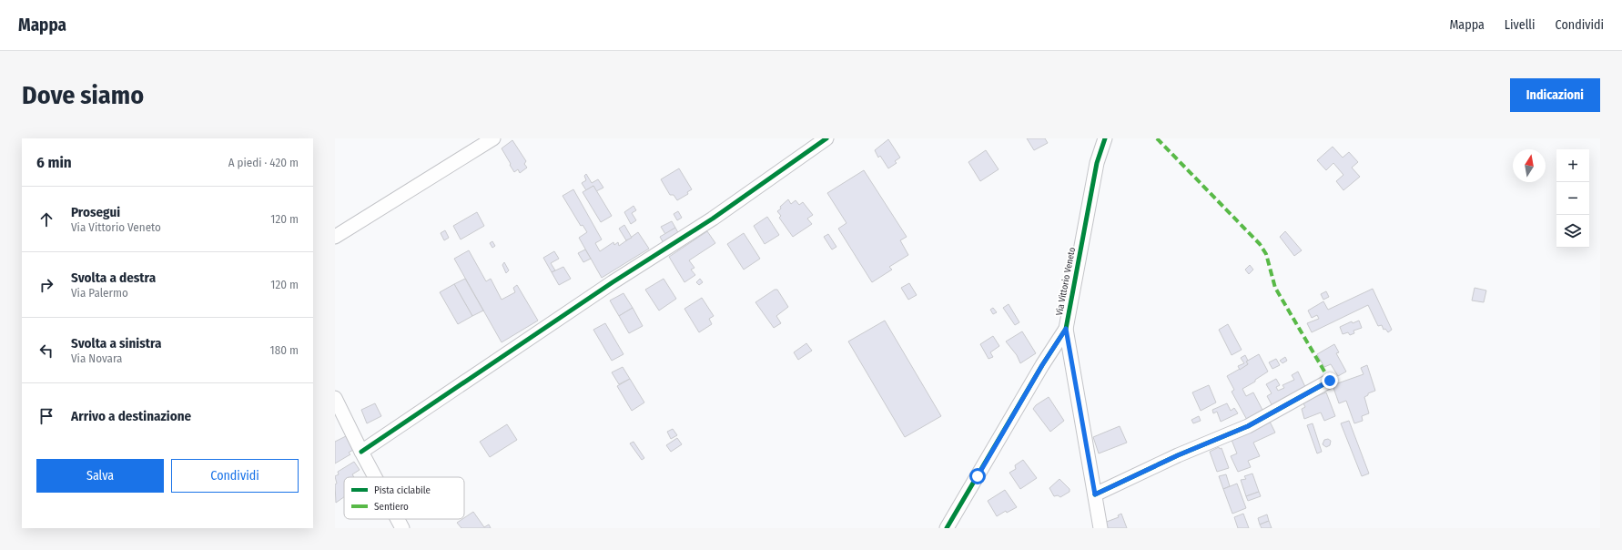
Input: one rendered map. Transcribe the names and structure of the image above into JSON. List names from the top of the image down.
{
  "streets": {
    "street": ["Via Vittorio Veneto"]
  },
  "legend": ["Pista ciclabile", "Sentiero"],
  "north": "top",
  "page": {
    "header": "Mappa",
    "nav": ["Mappa", "Livelli", "Condividi"],
    "buttons": [
      "Indicazioni",
      ["Salva", "Condividi"]
    ],
    "title": "Dove siamo",
    "heading": ["6 min", "A piedi · 420 m"],
    "map_buttons": ["+", "−"],
    "list": [
      ["Prosegui", "Via Vittorio Veneto", "120 m"],
      ["Svolta a destra", "Via Palermo", "120 m"],
      ["Svolta a sinistra", "Via Novara", "180 m"],
      "Arrivo a destinazione"
    ]
  }
}
